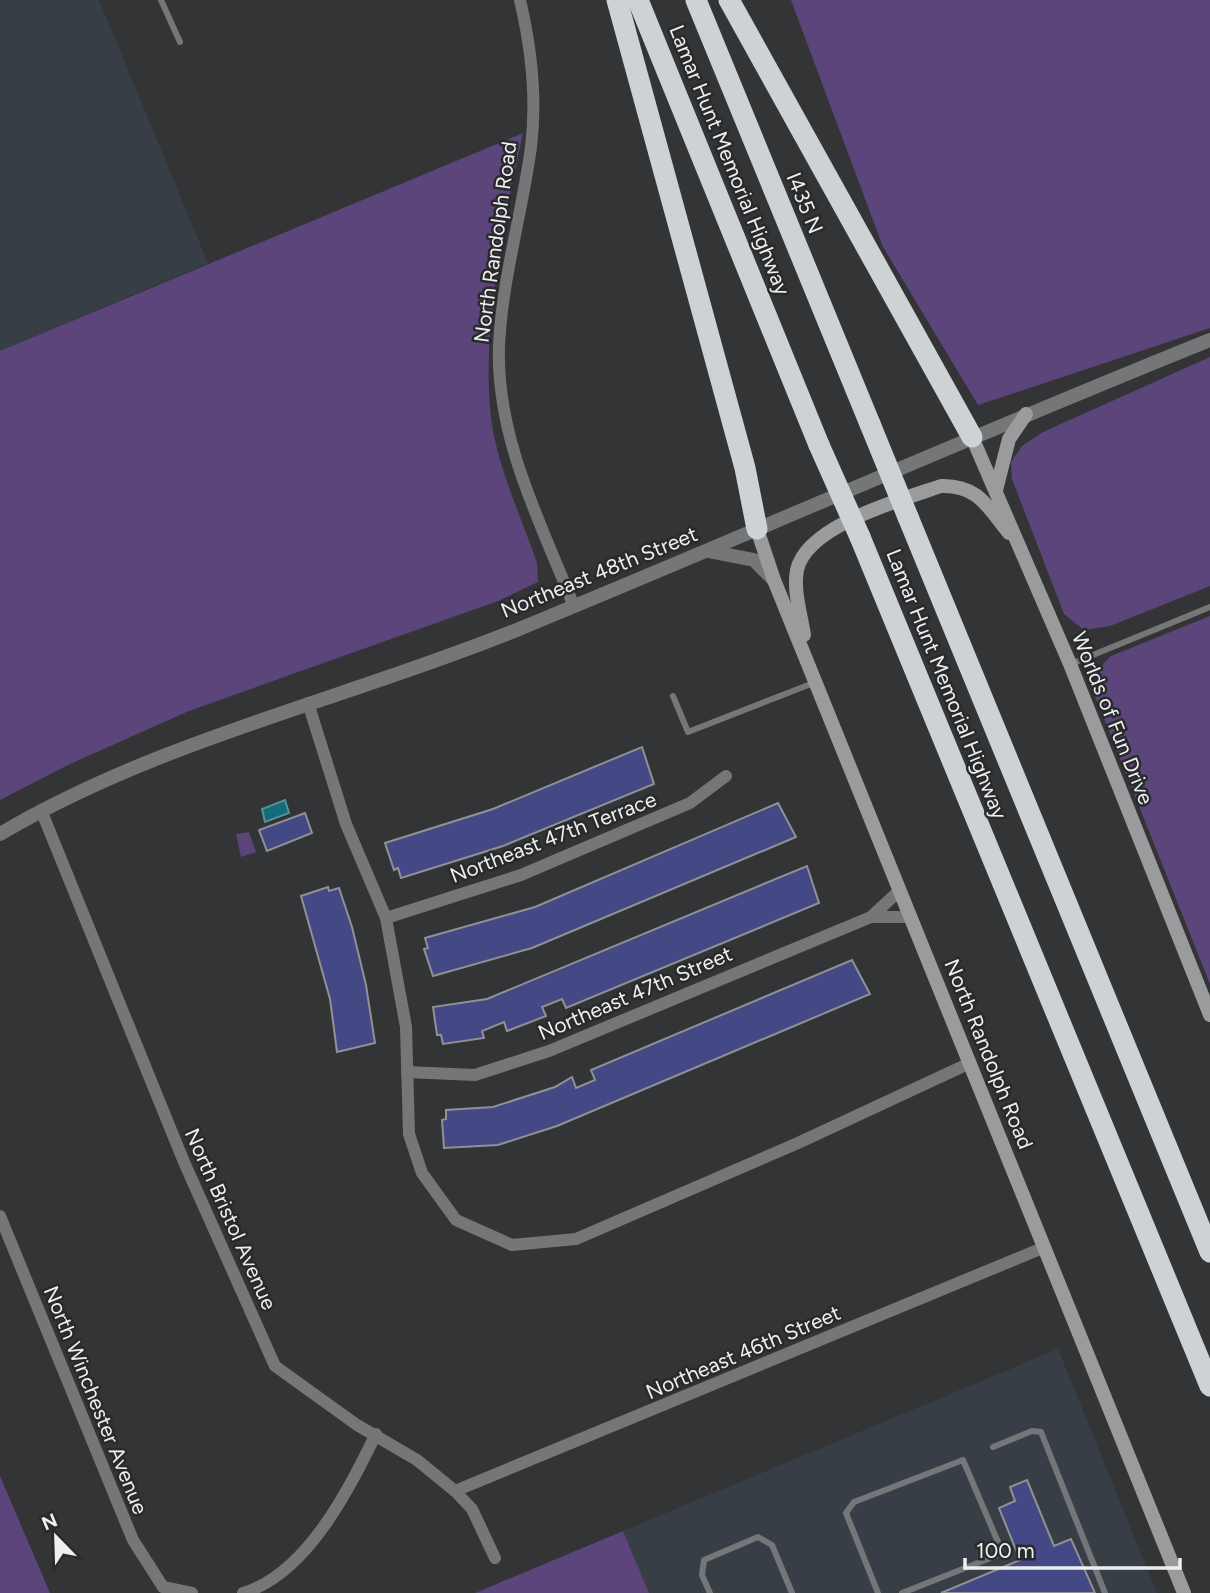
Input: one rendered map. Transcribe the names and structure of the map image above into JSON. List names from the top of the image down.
{
  "streets": {
    "highway": ["Lamar Hunt Memorial Highway", "I435 N"],
    "main road": ["North Randolph Road", "Worlds of Fun Drive"],
    "street": [
      "Northeast 48th Street",
      "Northeast 47th Terrace",
      "Northeast 47th Street",
      "North Bristol Avenue",
      "Northeast 46th Street",
      "North Winchester Avenue"
    ]
  },
  "crossings": [
    ["Lamar Hunt Memorial Highway", "I435 N"],
    ["North Randolph Road", "Northeast 48th Street"],
    ["North Randolph Road", "Northeast 47th Street"],
    ["North Randolph Road", "Northeast 46th Street"],
    ["Northeast 48th Street", "Worlds of Fun Drive"],
    ["Northeast 48th Street", "North Bristol Avenue"],
    ["North Bristol Avenue", "Northeast 46th Street"]
  ],
  "scale_bar": "100 m",
  "north": "top left"
}
